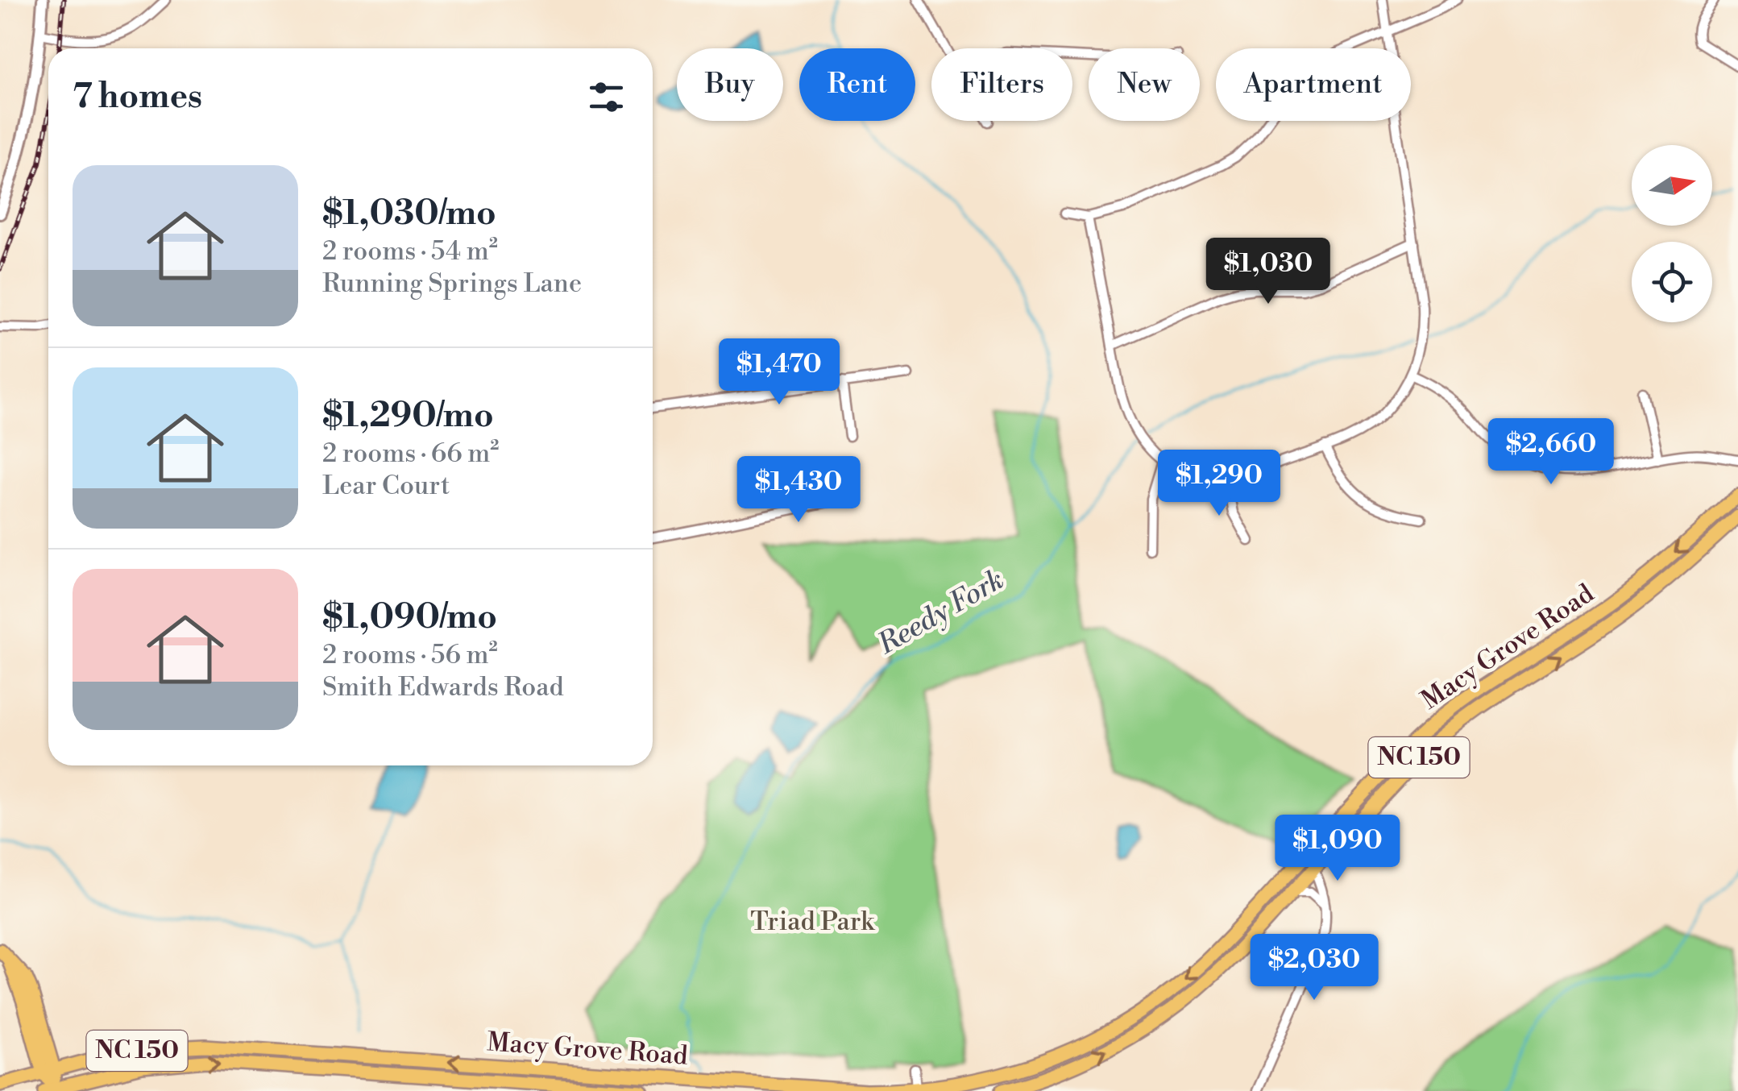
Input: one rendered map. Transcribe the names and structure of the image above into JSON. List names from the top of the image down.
{
  "streets": {
    "main road": ["Macy Grove Road", "NC 150"]
  },
  "water": ["Reedy Fork"],
  "parks": ["Triad Park"],
  "north": "right",
  "page": {
    "chip": [
      "Buy",
      "Rent",
      "Filters",
      "New",
      "Apartment"
    ],
    "heading": "7 homes",
    "list": [
      {
        "name": "$1,030/mo",
        "note": "2 rooms · 54 m² · Running Springs Lane"
      },
      {
        "name": "$1,290/mo",
        "note": "2 rooms · 66 m² · Lear Court"
      },
      {
        "name": "$1,090/mo",
        "note": "2 rooms · 56 m² · Smith Edwards Road"
      }
    ],
    "price": [
      "$1,030",
      "$1,470",
      "$2,660",
      "$1,290",
      "$1,430",
      "$1,090",
      "$2,030"
    ]
  }
}
